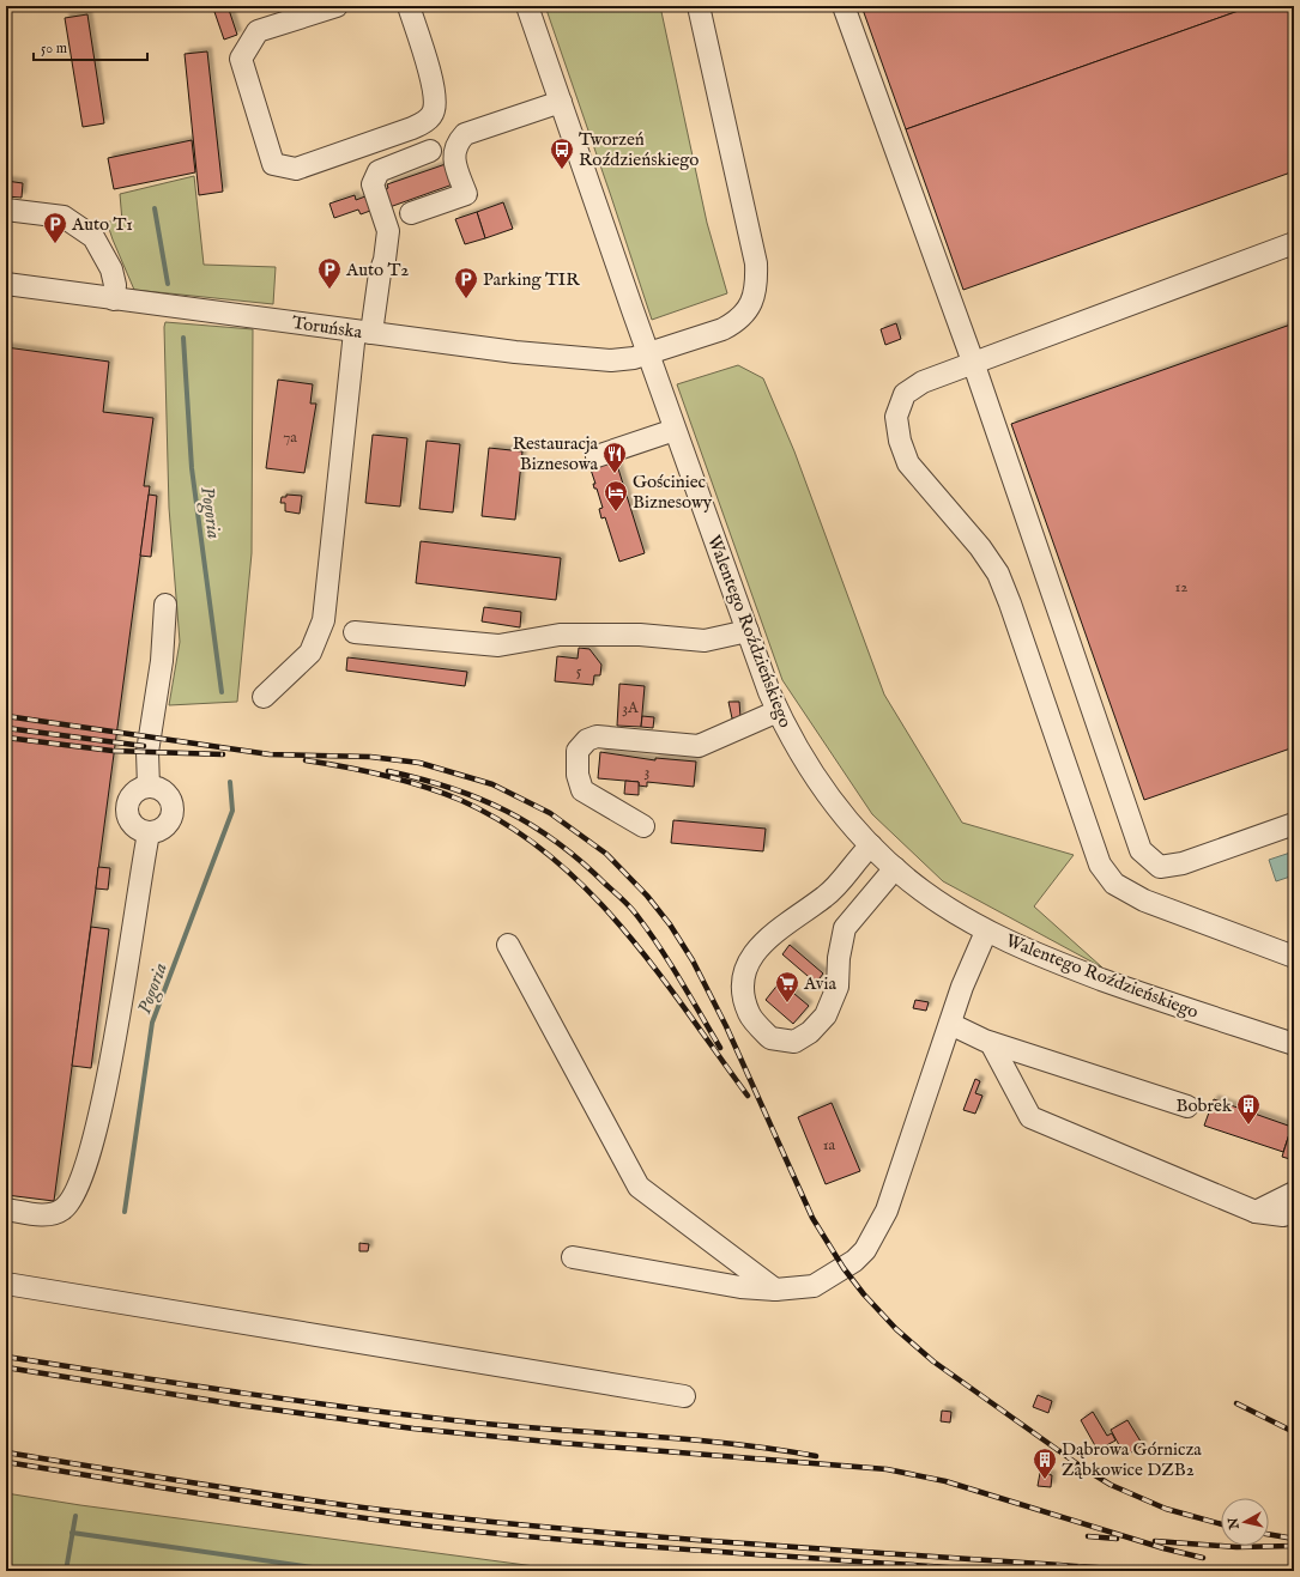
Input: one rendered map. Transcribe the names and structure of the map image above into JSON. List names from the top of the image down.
{
  "streets": {
    "street": ["Toruńska", "Walentego Roździeńskiego"]
  },
  "crossings": [
    ["Toruńska", "Walentego Roździeńskiego"]
  ],
  "water": ["Pogoria"],
  "places": {
    "bus stop": ["Tworzeń Roździeńskiego"],
    "parking": ["Auto T1", "Auto T2", "Parking TIR"],
    "restaurant": ["Restauracja Biznesowa"],
    "hotel": ["Gościniec Biznesowy"],
    "supermarket": ["Avia"],
    "building": ["Bobrek", "Dąbrowa Górnicza Ząbkowice DZB2"]
  },
  "house_numbers": [
    "7a",
    "12",
    "5",
    "3A",
    "3",
    "1a"
  ],
  "scale_bar": "50 m",
  "north": "left"
}
